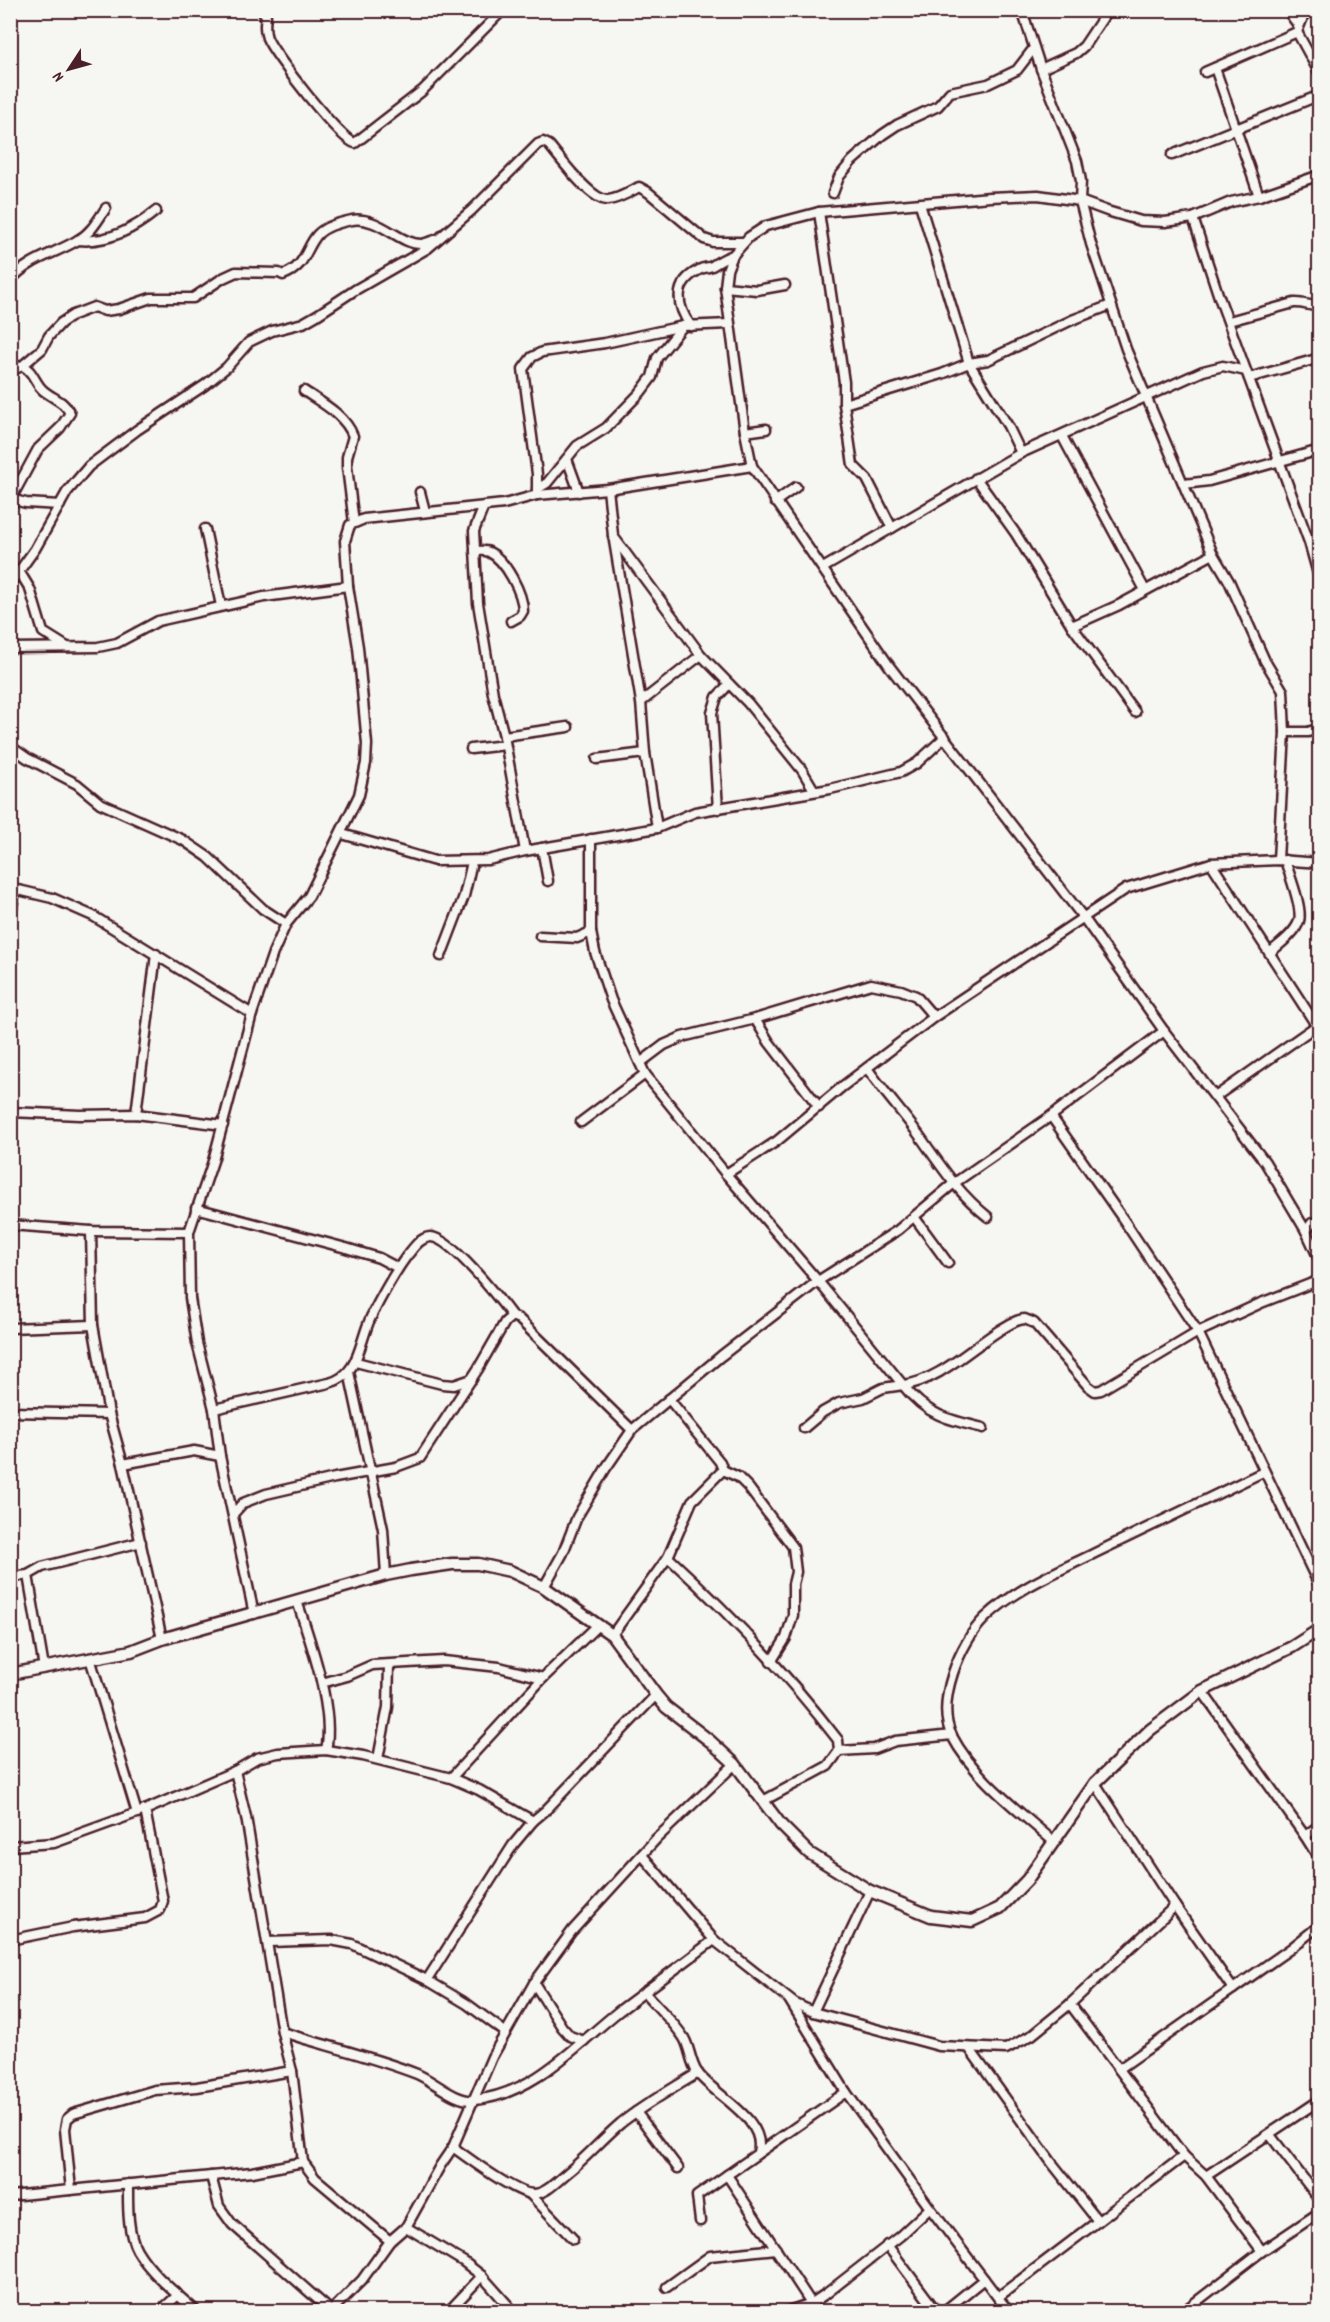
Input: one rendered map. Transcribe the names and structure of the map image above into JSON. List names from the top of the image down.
{
  "north": "bottom left"
}
